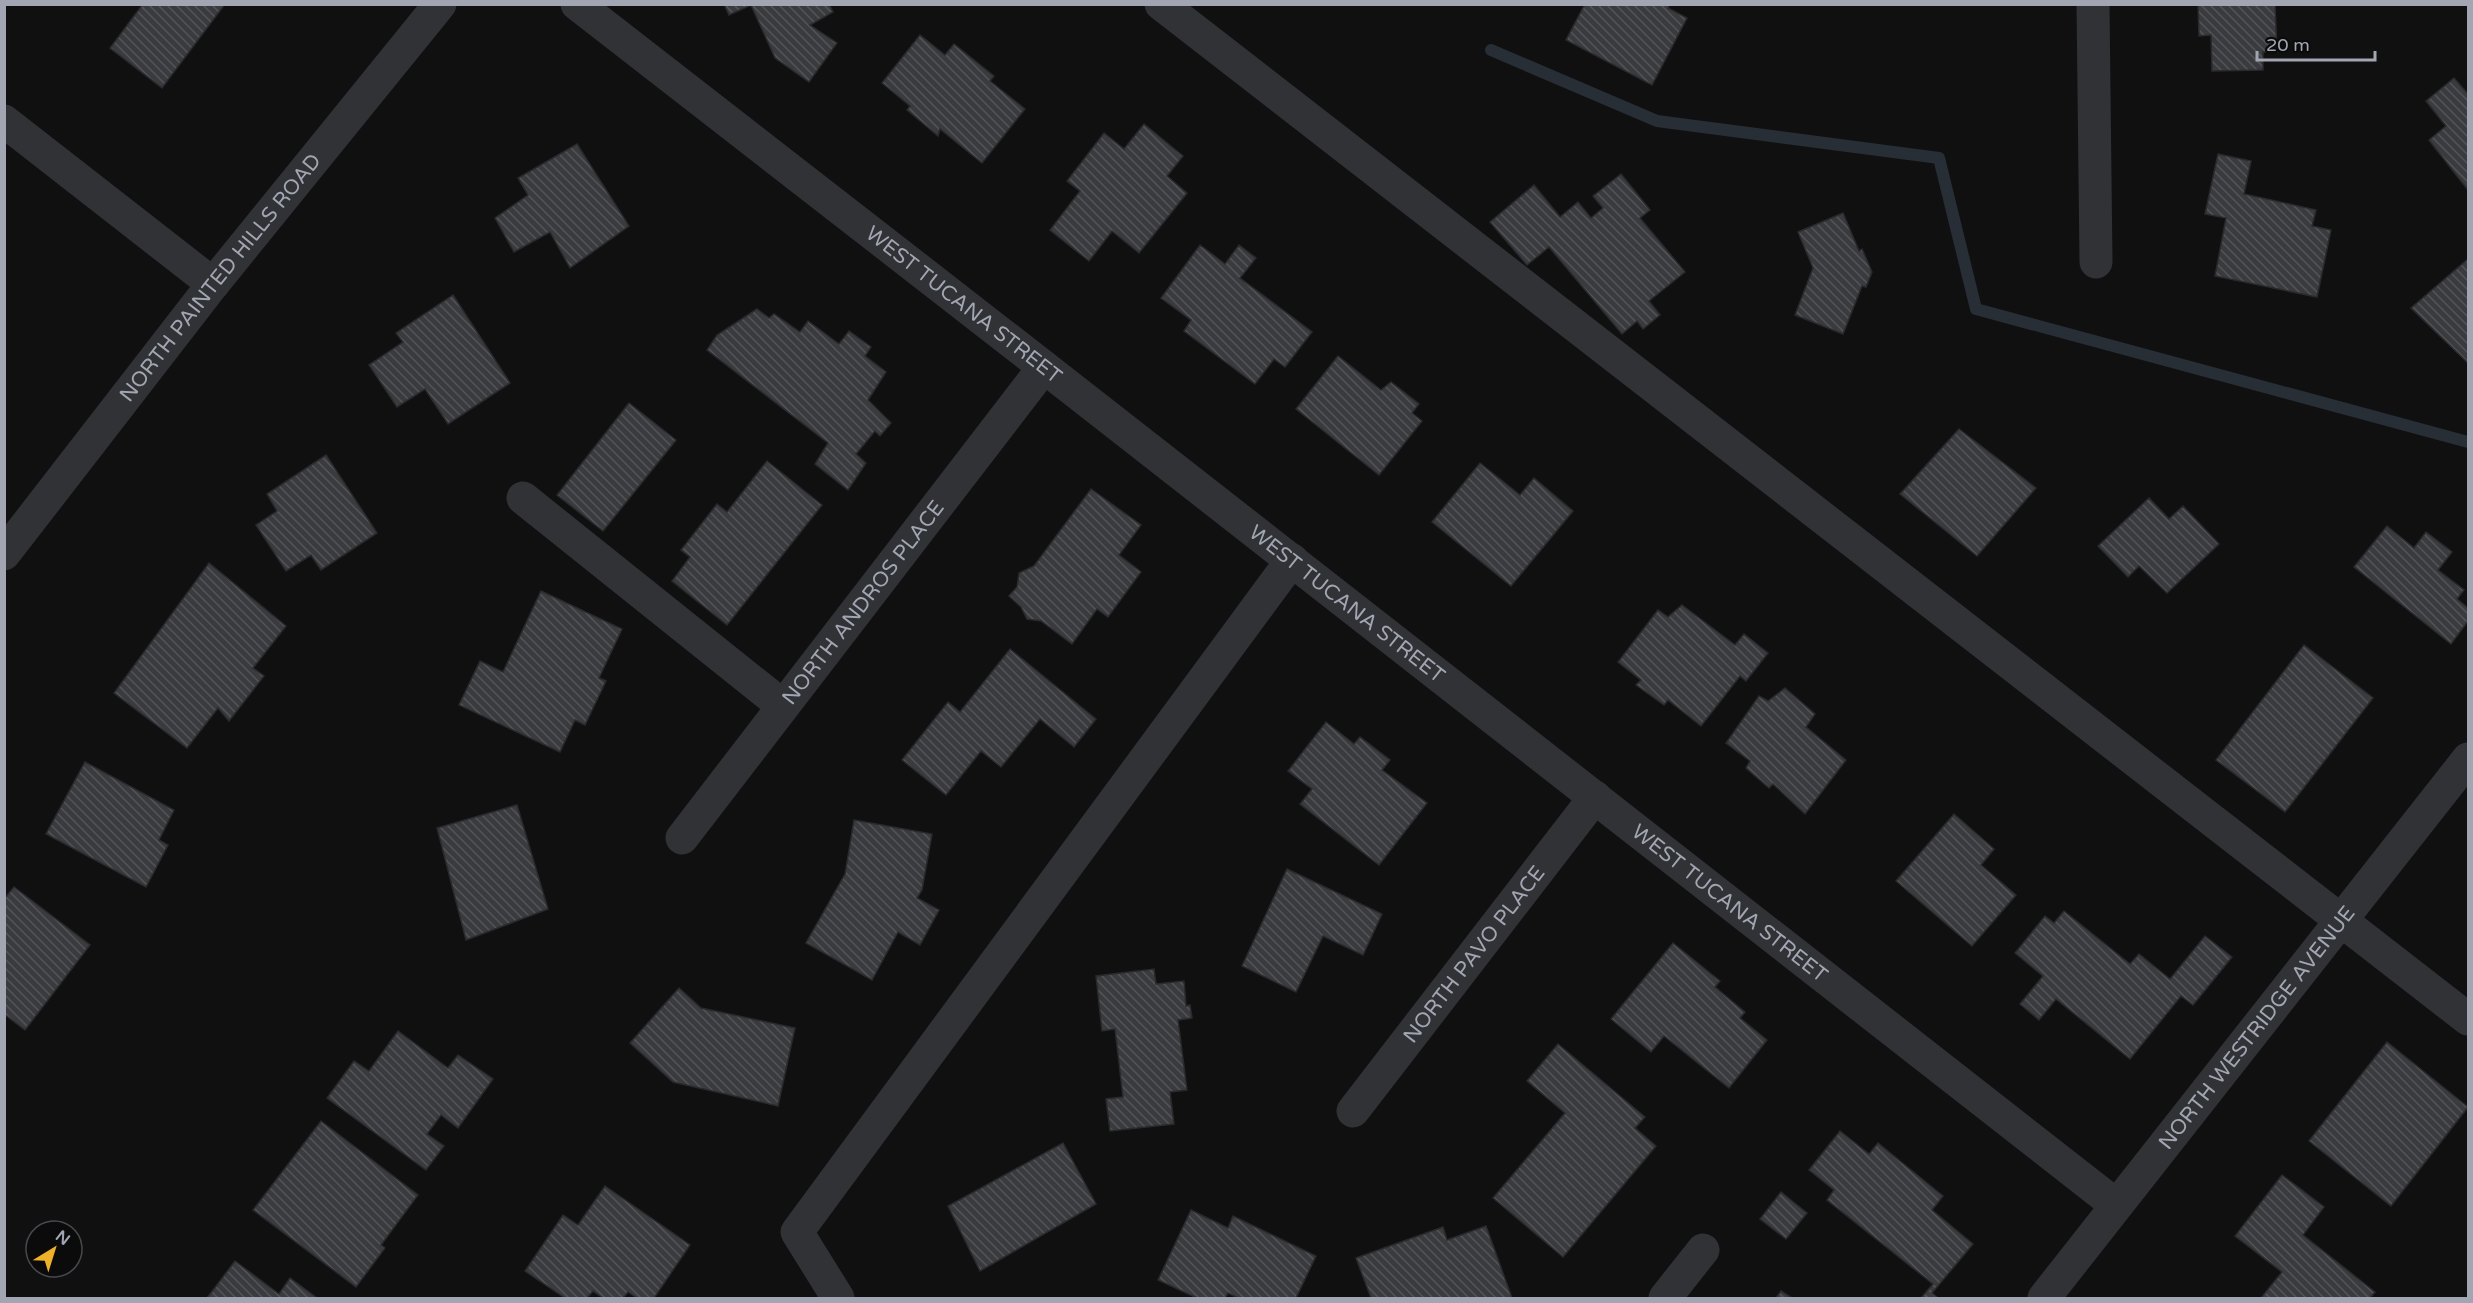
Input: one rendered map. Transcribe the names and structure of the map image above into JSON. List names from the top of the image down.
{
  "streets": {
    "street": [
      "NORTH PAINTED HILLS ROAD",
      "WEST TUCANA STREET",
      "NORTH ANDROS PLACE",
      "NORTH PAVO PLACE",
      "NORTH WESTRIDGE AVENUE"
    ]
  },
  "crossings": [
    ["WEST TUCANA STREET", "NORTH ANDROS PLACE"],
    ["WEST TUCANA STREET", "NORTH PAVO PLACE"],
    ["WEST TUCANA STREET", "NORTH WESTRIDGE AVENUE"]
  ],
  "scale_bar": "20 m",
  "north": "top right"
}
